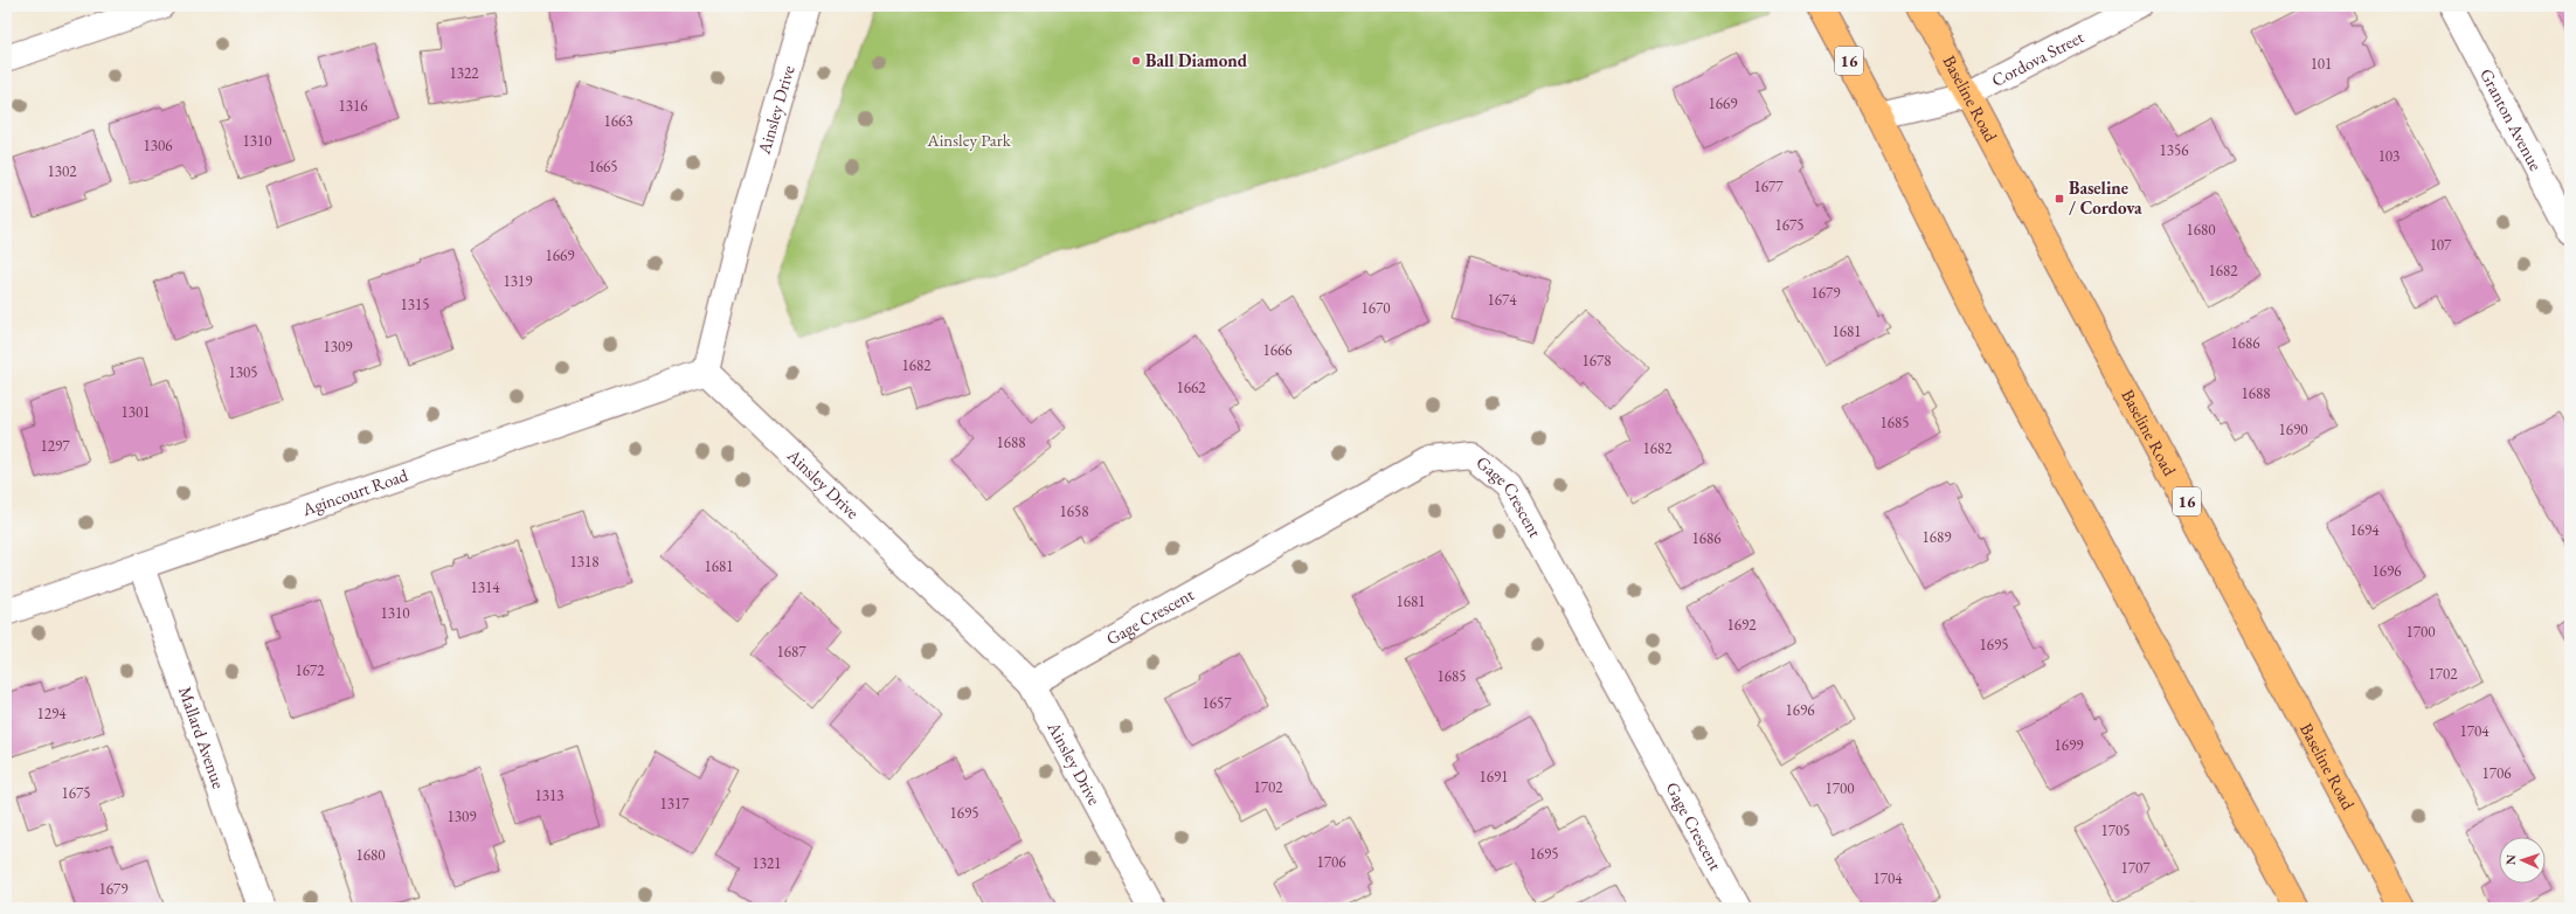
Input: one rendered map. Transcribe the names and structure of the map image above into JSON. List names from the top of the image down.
{
  "streets": {
    "main road": ["16", "Baseline Road"],
    "street": [
      "Cordova Street",
      "Ainsley Drive",
      "Granton Avenue",
      "Agincourt Road",
      "Gage Crescent",
      "Mallard Avenue"
    ]
  },
  "crossings": [
    ["Cordova Street", "16"],
    ["Cordova Street", "Baseline Road"],
    ["Ainsley Drive", "Agincourt Road"],
    ["Ainsley Drive", "Gage Crescent"],
    ["Agincourt Road", "Mallard Avenue"]
  ],
  "parks": ["Ainsley Park"],
  "places": {
    "other": ["Ball Diamond"],
    "transit": ["Baseline / Cordova"]
  },
  "house_numbers": [
    "101",
    "1322",
    "1669",
    "1316",
    "1663",
    "1310",
    "1306",
    "1356",
    "103",
    "1665",
    "1302",
    "1677",
    "1675",
    "1680",
    "107",
    "1669",
    "1682",
    "1319",
    "1679",
    "1674",
    "1315",
    "1670",
    "1681",
    "1686",
    "1309",
    "1666",
    "1678",
    "1682",
    "1305",
    "1662",
    "1688",
    "1301",
    "1685",
    "1690",
    "1688",
    "1297",
    "1682",
    "1658",
    "1694",
    "1689",
    "1686",
    "1318",
    "1681",
    "1696",
    "1314",
    "1681",
    "1310",
    "1692",
    "1700",
    "1695",
    "1687",
    "1672",
    "1702",
    "1685",
    "1657",
    "1696",
    "1294",
    "1704",
    "1699",
    "1706",
    "1691",
    "1702",
    "1700",
    "1675",
    "1313",
    "1317",
    "1695",
    "1309",
    "1705",
    "1695",
    "1680",
    "1706",
    "1321",
    "1707",
    "1704",
    "1679"
  ],
  "north": "left"
}
